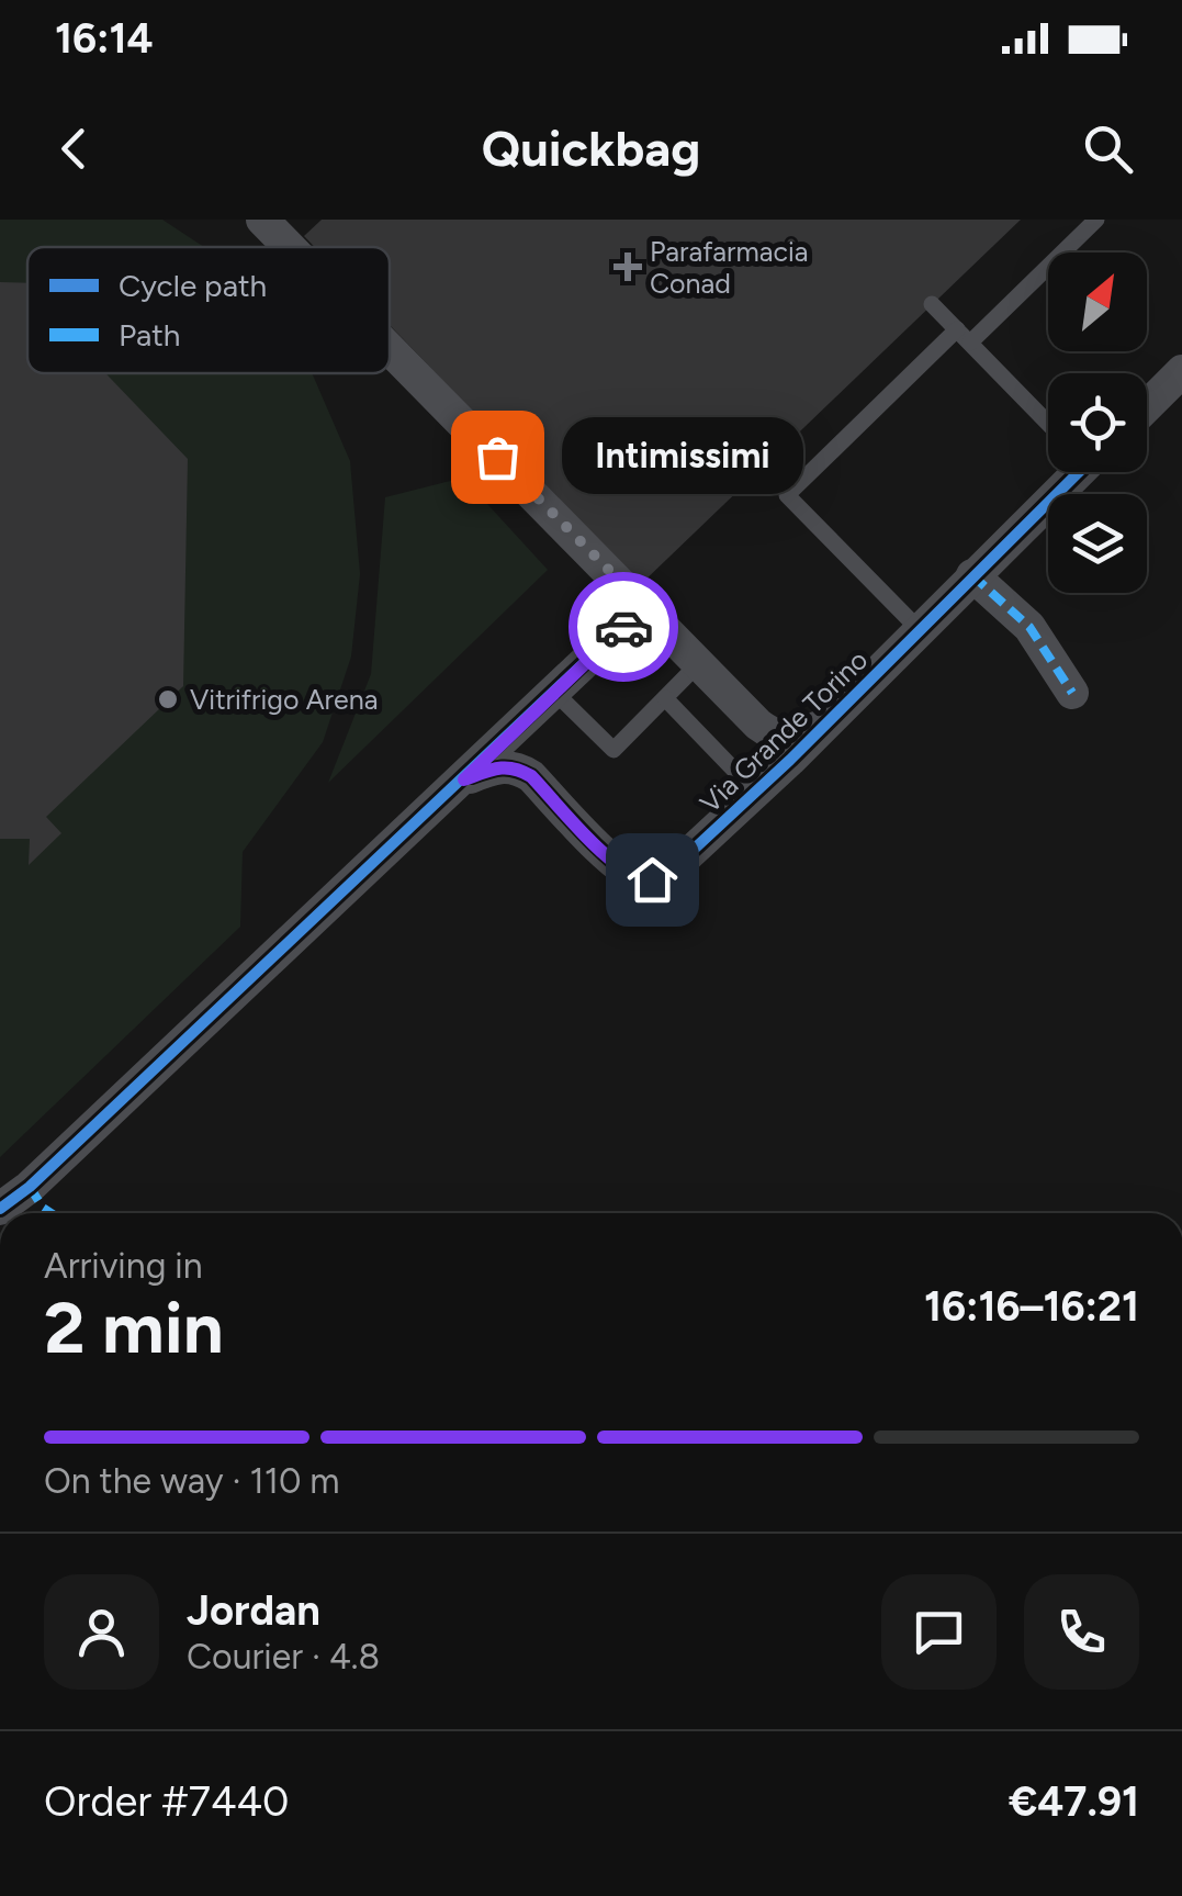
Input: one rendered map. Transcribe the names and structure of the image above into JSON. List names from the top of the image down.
{
  "streets": {
    "street": ["Via Grande Torino"]
  },
  "places": {
    "health": ["Parafarmacia Conad"],
    "other": ["Intimissimi", "Vitrifrigo Arena"]
  },
  "legend": ["Cycle path", "Path"],
  "north": "top right",
  "page": {
    "status": "16:14",
    "header": "Quickbag",
    "bubble": "Intimissimi",
    "heading": ["2 min", "Arriving in", "16:16–16:21"],
    "panel": [
      "Jordan",
      "Courier · 4.8",
      "Order #7440",
      "€47.91"
    ],
    "bar": "On the way · 110 m"
  }
}
